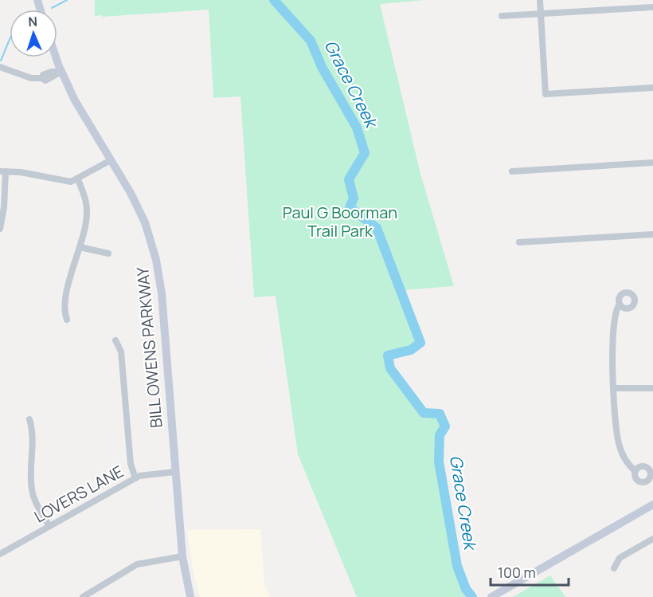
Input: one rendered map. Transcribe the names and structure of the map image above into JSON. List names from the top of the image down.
{
  "streets": {
    "main road": ["BILL OWENS PARKWAY"],
    "street": ["LOVERS LANE"]
  },
  "crossings": [
    ["BILL OWENS PARKWAY", "LOVERS LANE"]
  ],
  "water": ["Grace Creek"],
  "parks": ["Paul G Boorman Trail Park"],
  "scale_bar": "100 m",
  "north": "top"
}
